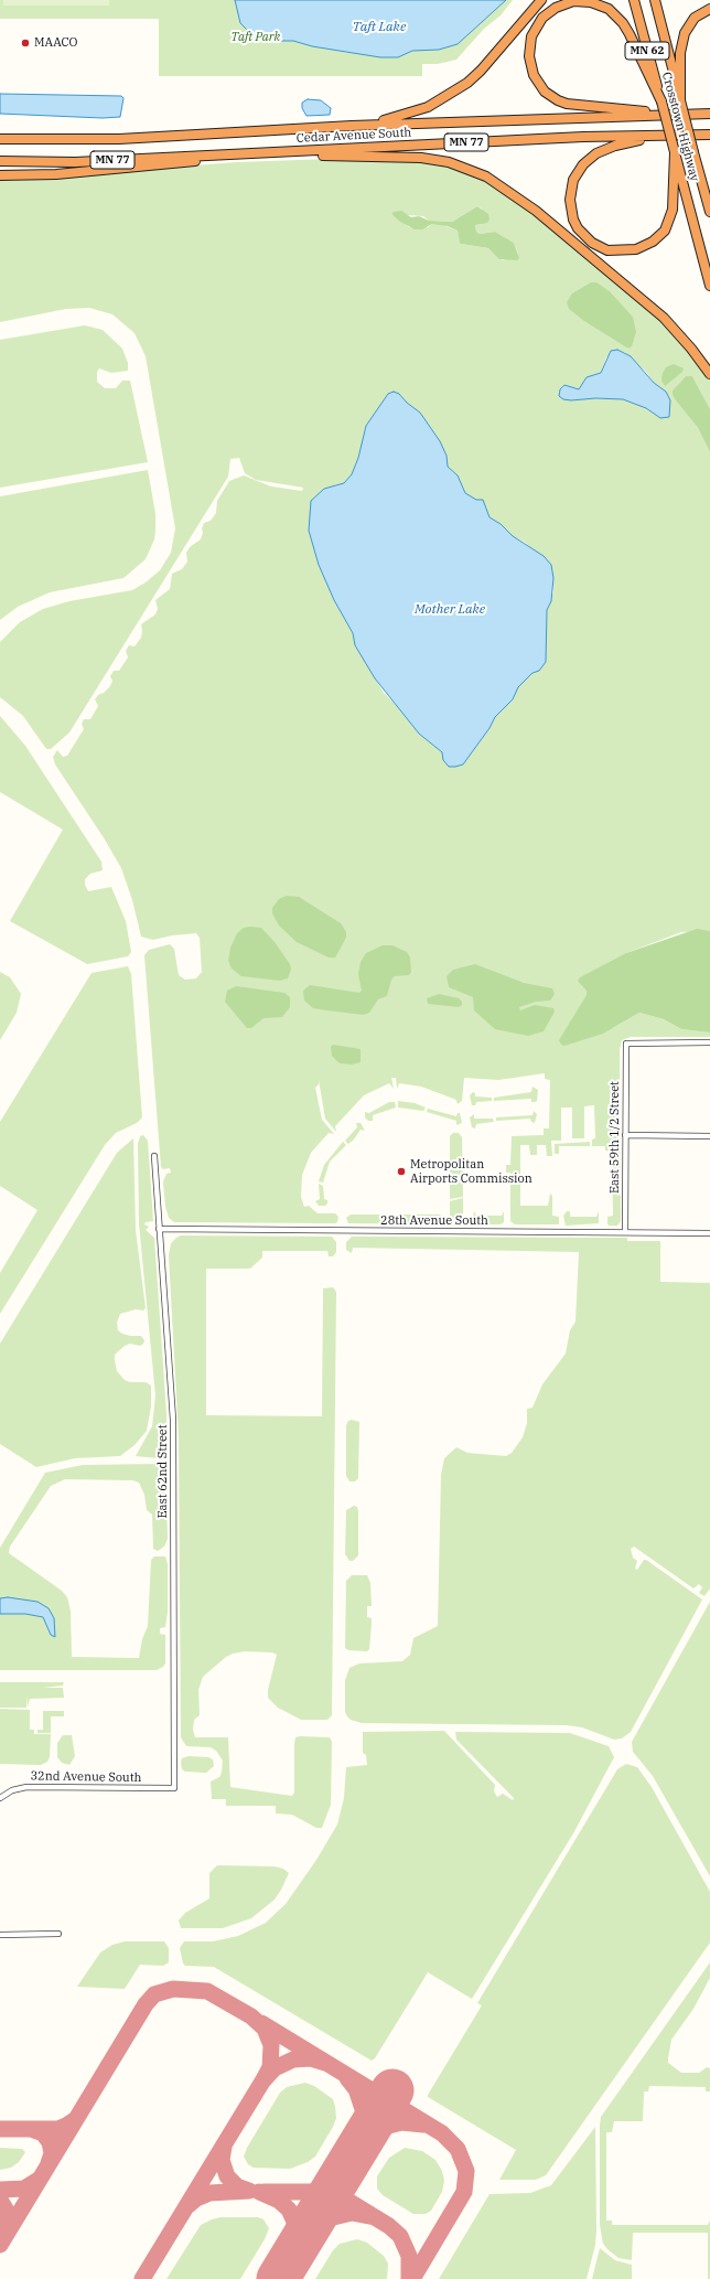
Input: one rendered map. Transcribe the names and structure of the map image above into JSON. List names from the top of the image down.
{
  "streets": {
    "highway": [
      "MN 62",
      "Crosstown Highway",
      "Cedar Avenue South",
      "MN 77"
    ],
    "street": [
      "East 59th 1/2 Street",
      "28th Avenue South",
      "East 62nd Street",
      "32nd Avenue South"
    ]
  },
  "crossings": [
    ["East 59th 1/2 Street", "28th Avenue South"],
    ["28th Avenue South", "East 62nd Street"],
    ["East 62nd Street", "32nd Avenue South"]
  ],
  "water": ["Taft Lake", "Mother Lake"],
  "parks": ["Taft Park"],
  "places": ["MAACO", "Metropolitan Airports Commission"]
}
